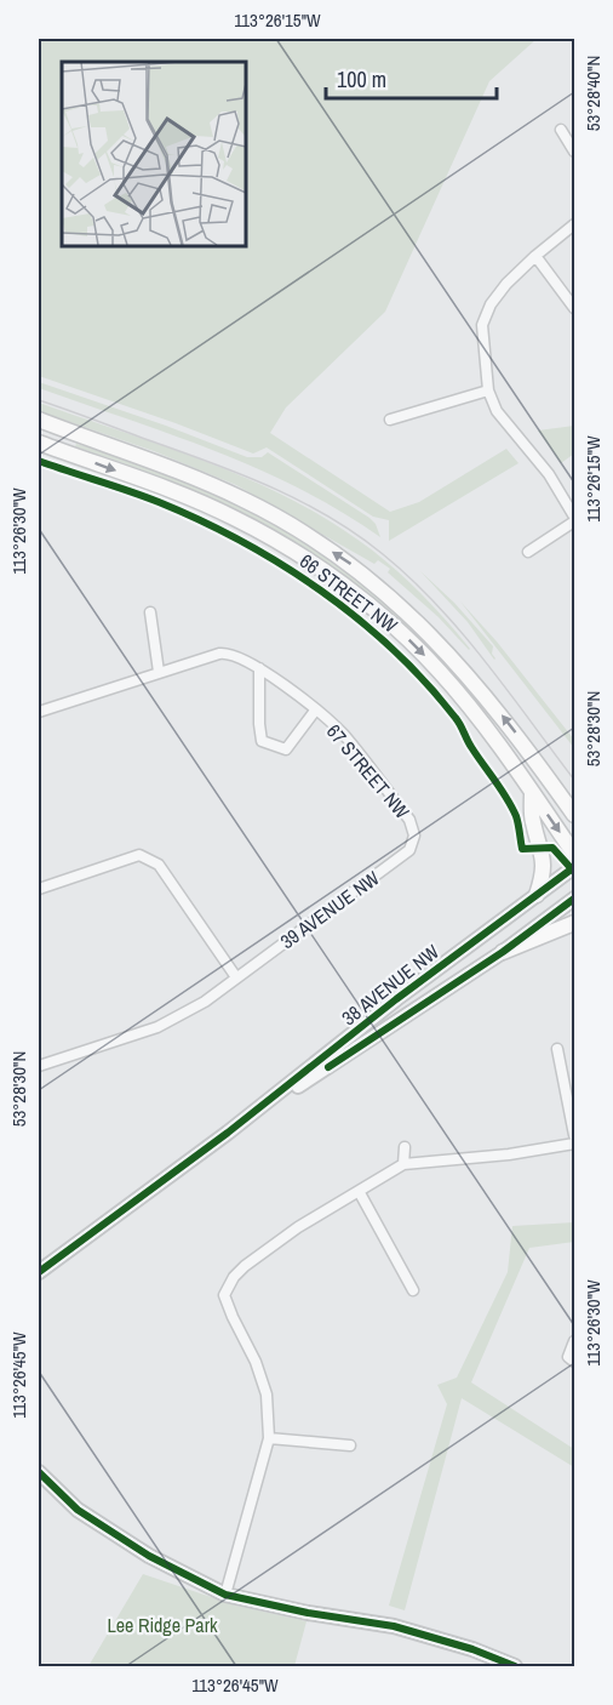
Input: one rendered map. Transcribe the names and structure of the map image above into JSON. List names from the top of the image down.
{
  "streets": {
    "main road": ["66 STREET NW"],
    "street": ["67 STREET NW", "39 AVENUE NW", "38 AVENUE NW"]
  },
  "crossings": [
    ["67 STREET NW", "39 AVENUE NW"]
  ],
  "parks": ["Lee Ridge Park"],
  "scale_bar": "100 m",
  "coordinates": [
    "113°26'15\"W",
    "53°28'40\"N",
    "113°26'30\"W",
    "53°28'30\"N",
    "113°26'45\"W"
  ]
}
